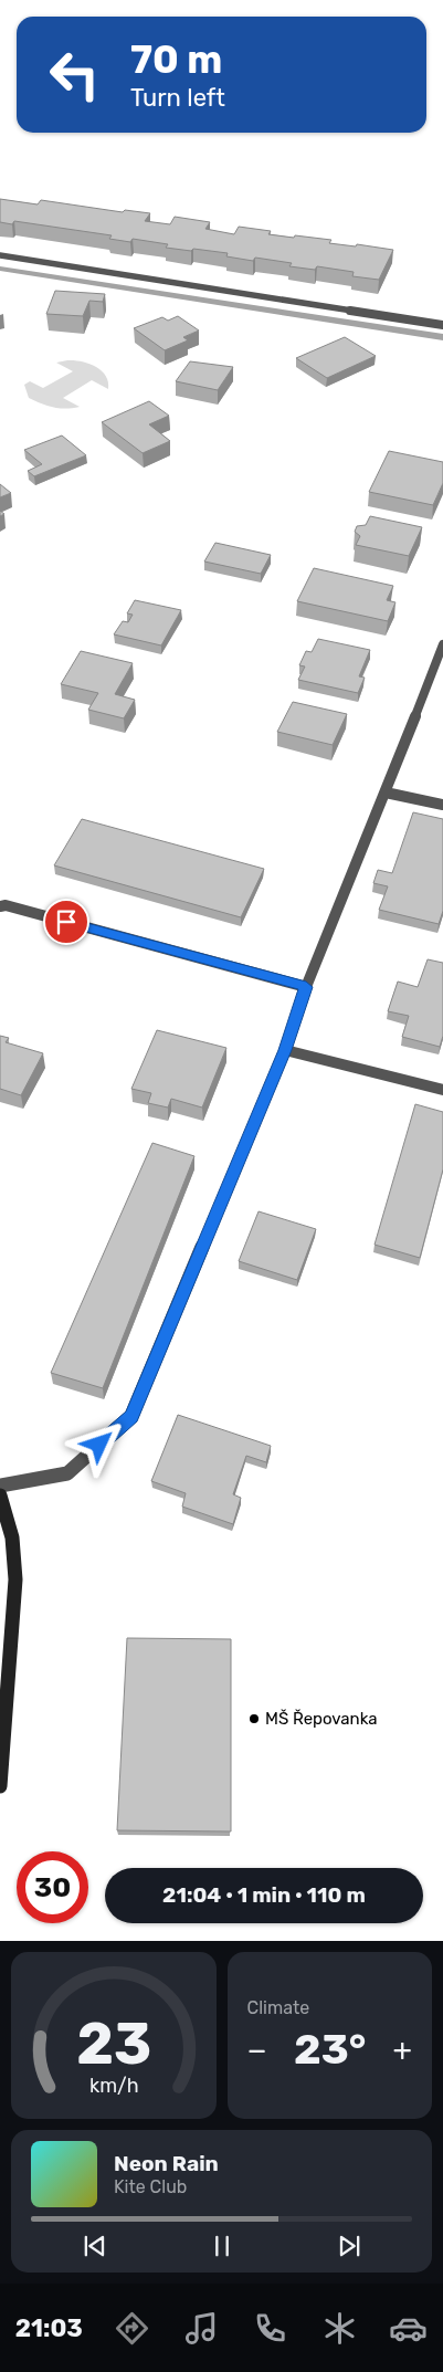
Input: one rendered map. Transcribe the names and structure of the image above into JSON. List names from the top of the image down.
{
  "places": ["MŠ Řepovanka"],
  "page": {
    "turn": ["70 m", "Turn left"],
    "limit": "30",
    "trip": "21:04 · 1 min · 110 m",
    "tile": "Climate",
    "heat": ["−", "23°", "+"],
    "song": ["Neon Rain", "Kite Club"],
    "tabs": "21:03",
    "gauge": ["23", "km/h"]
  }
}
